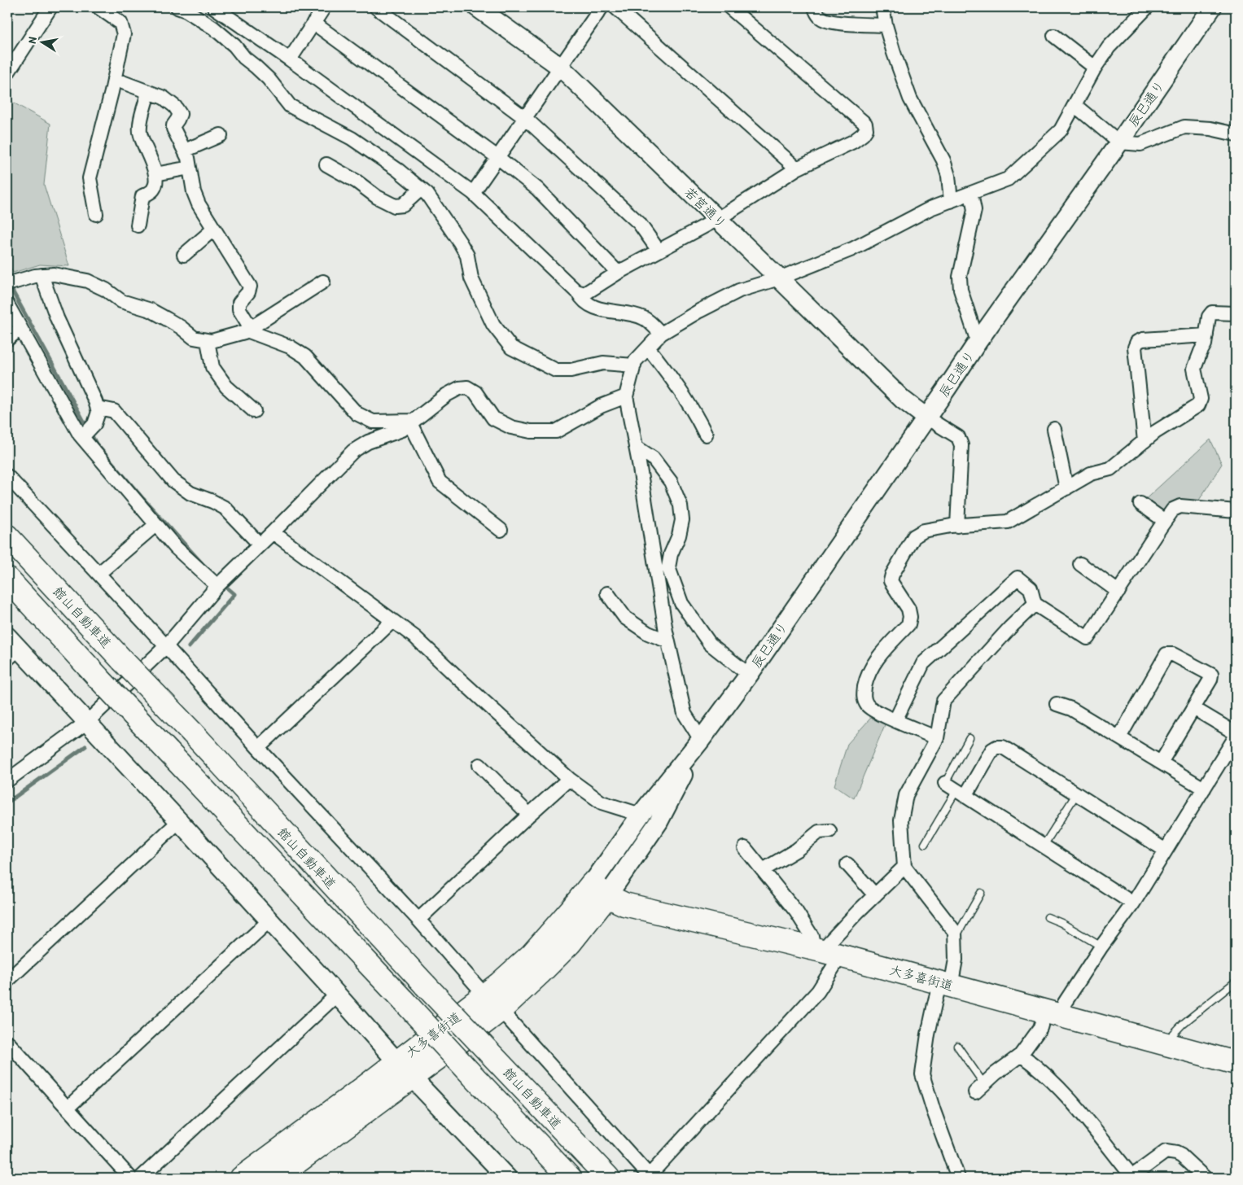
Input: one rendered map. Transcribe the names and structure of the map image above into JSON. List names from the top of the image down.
{
  "streets": {
    "highway": ["館山自動車道", "大多喜街道"],
    "street": ["辰巳通り", "若宮通り"]
  },
  "crossings": [
    ["辰巳通り", "若宮通り"],
    ["辰巳通り", "大多喜街道"]
  ],
  "north": "left"
}
